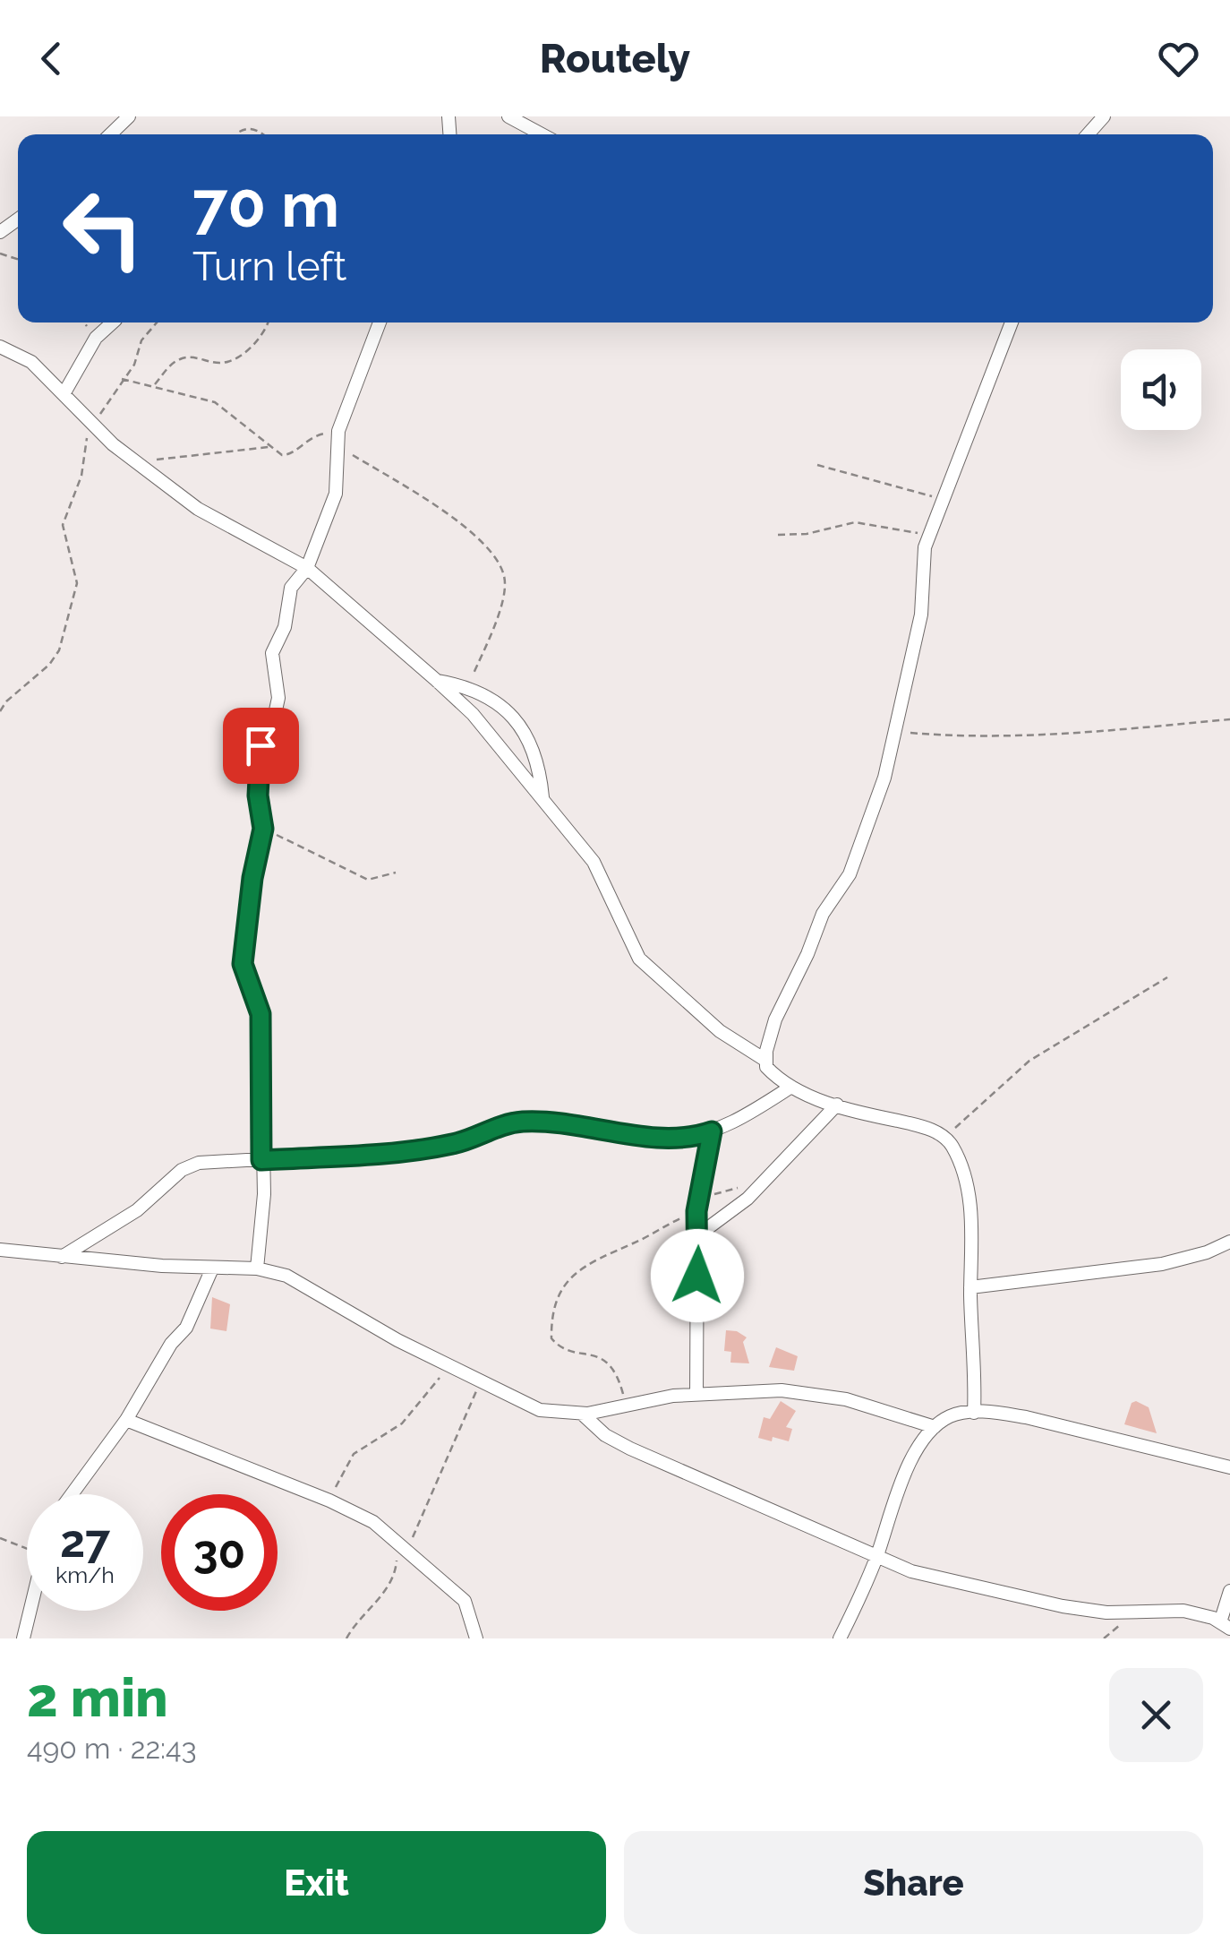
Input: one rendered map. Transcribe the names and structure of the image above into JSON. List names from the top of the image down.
{
  "page": {
    "header": "Routely",
    "turn": ["70 m", "Turn left"],
    "speed": "27 km/h",
    "limit": "30",
    "heading": ["2 min", "490 m · 22:43"],
    "buttons": ["Exit", "Share"]
  }
}
